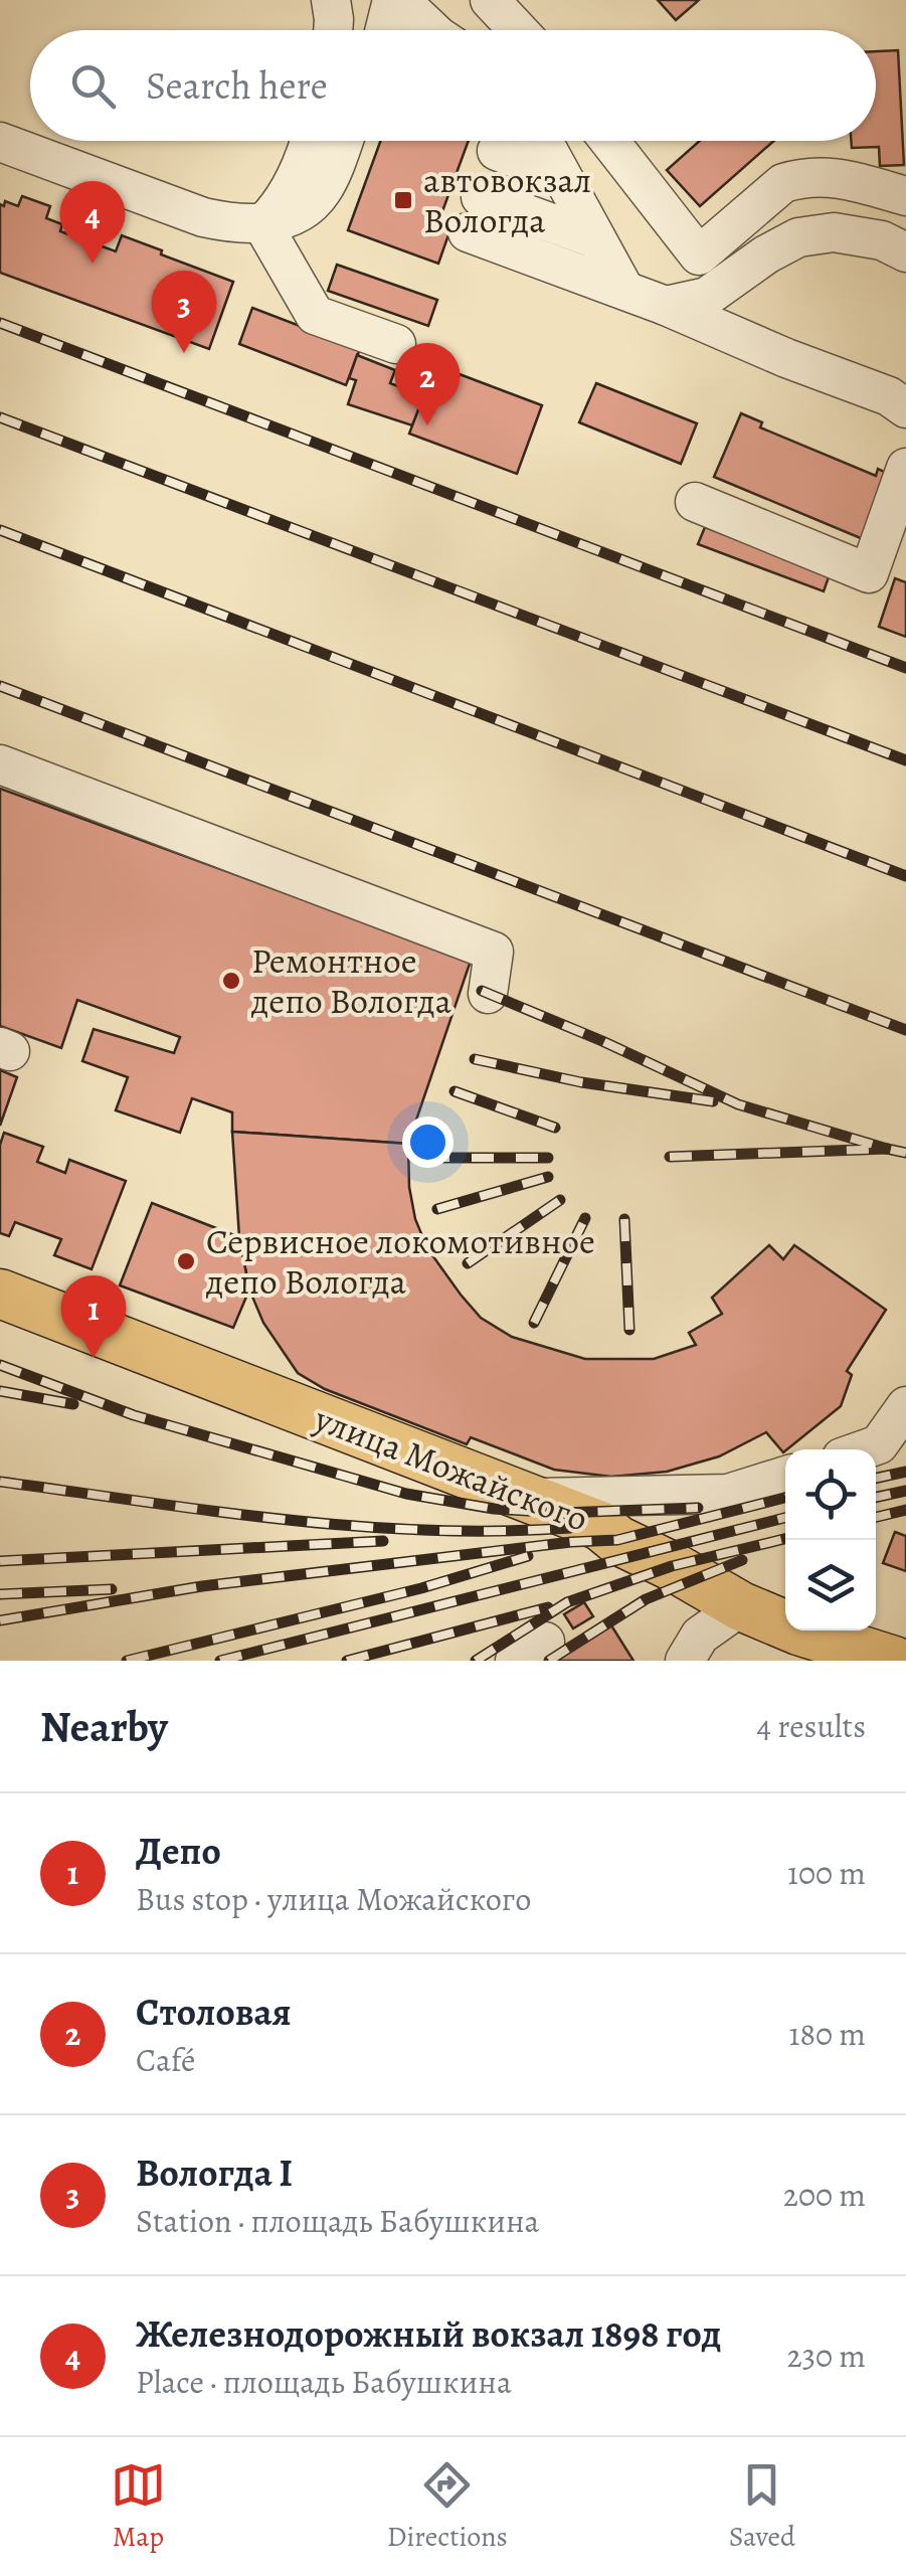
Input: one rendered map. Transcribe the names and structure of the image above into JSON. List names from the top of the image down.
{
  "streets": {
    "main road": ["улица Можайского"]
  },
  "places": {
    "transit": ["автовокзал Вологда"],
    "other": ["Ремонтное депо Вологда", "Сервисное локомотивное депо Вологда"]
  },
  "page": {
    "search": "Search here",
    "pins": [
      "4",
      "3",
      "2",
      "1"
    ],
    "heading": ["Nearby", "4 results"],
    "list": [
      {
        "mark": "1",
        "name": "Депо",
        "note": "Bus stop · улица Можайского",
        "value": "100 m"
      },
      {
        "mark": "2",
        "name": "Столовая",
        "note": "Café",
        "value": "180 m"
      },
      {
        "mark": "3",
        "name": "Вологда I",
        "note": "Station · площадь Бабушкина",
        "value": "200 m"
      },
      {
        "mark": "4",
        "name": "Железнодорожный вокзал 1898 год",
        "note": "Place · площадь Бабушкина",
        "value": "230 m"
      }
    ],
    "nav": ["Map", "Directions", "Saved"]
  }
}
